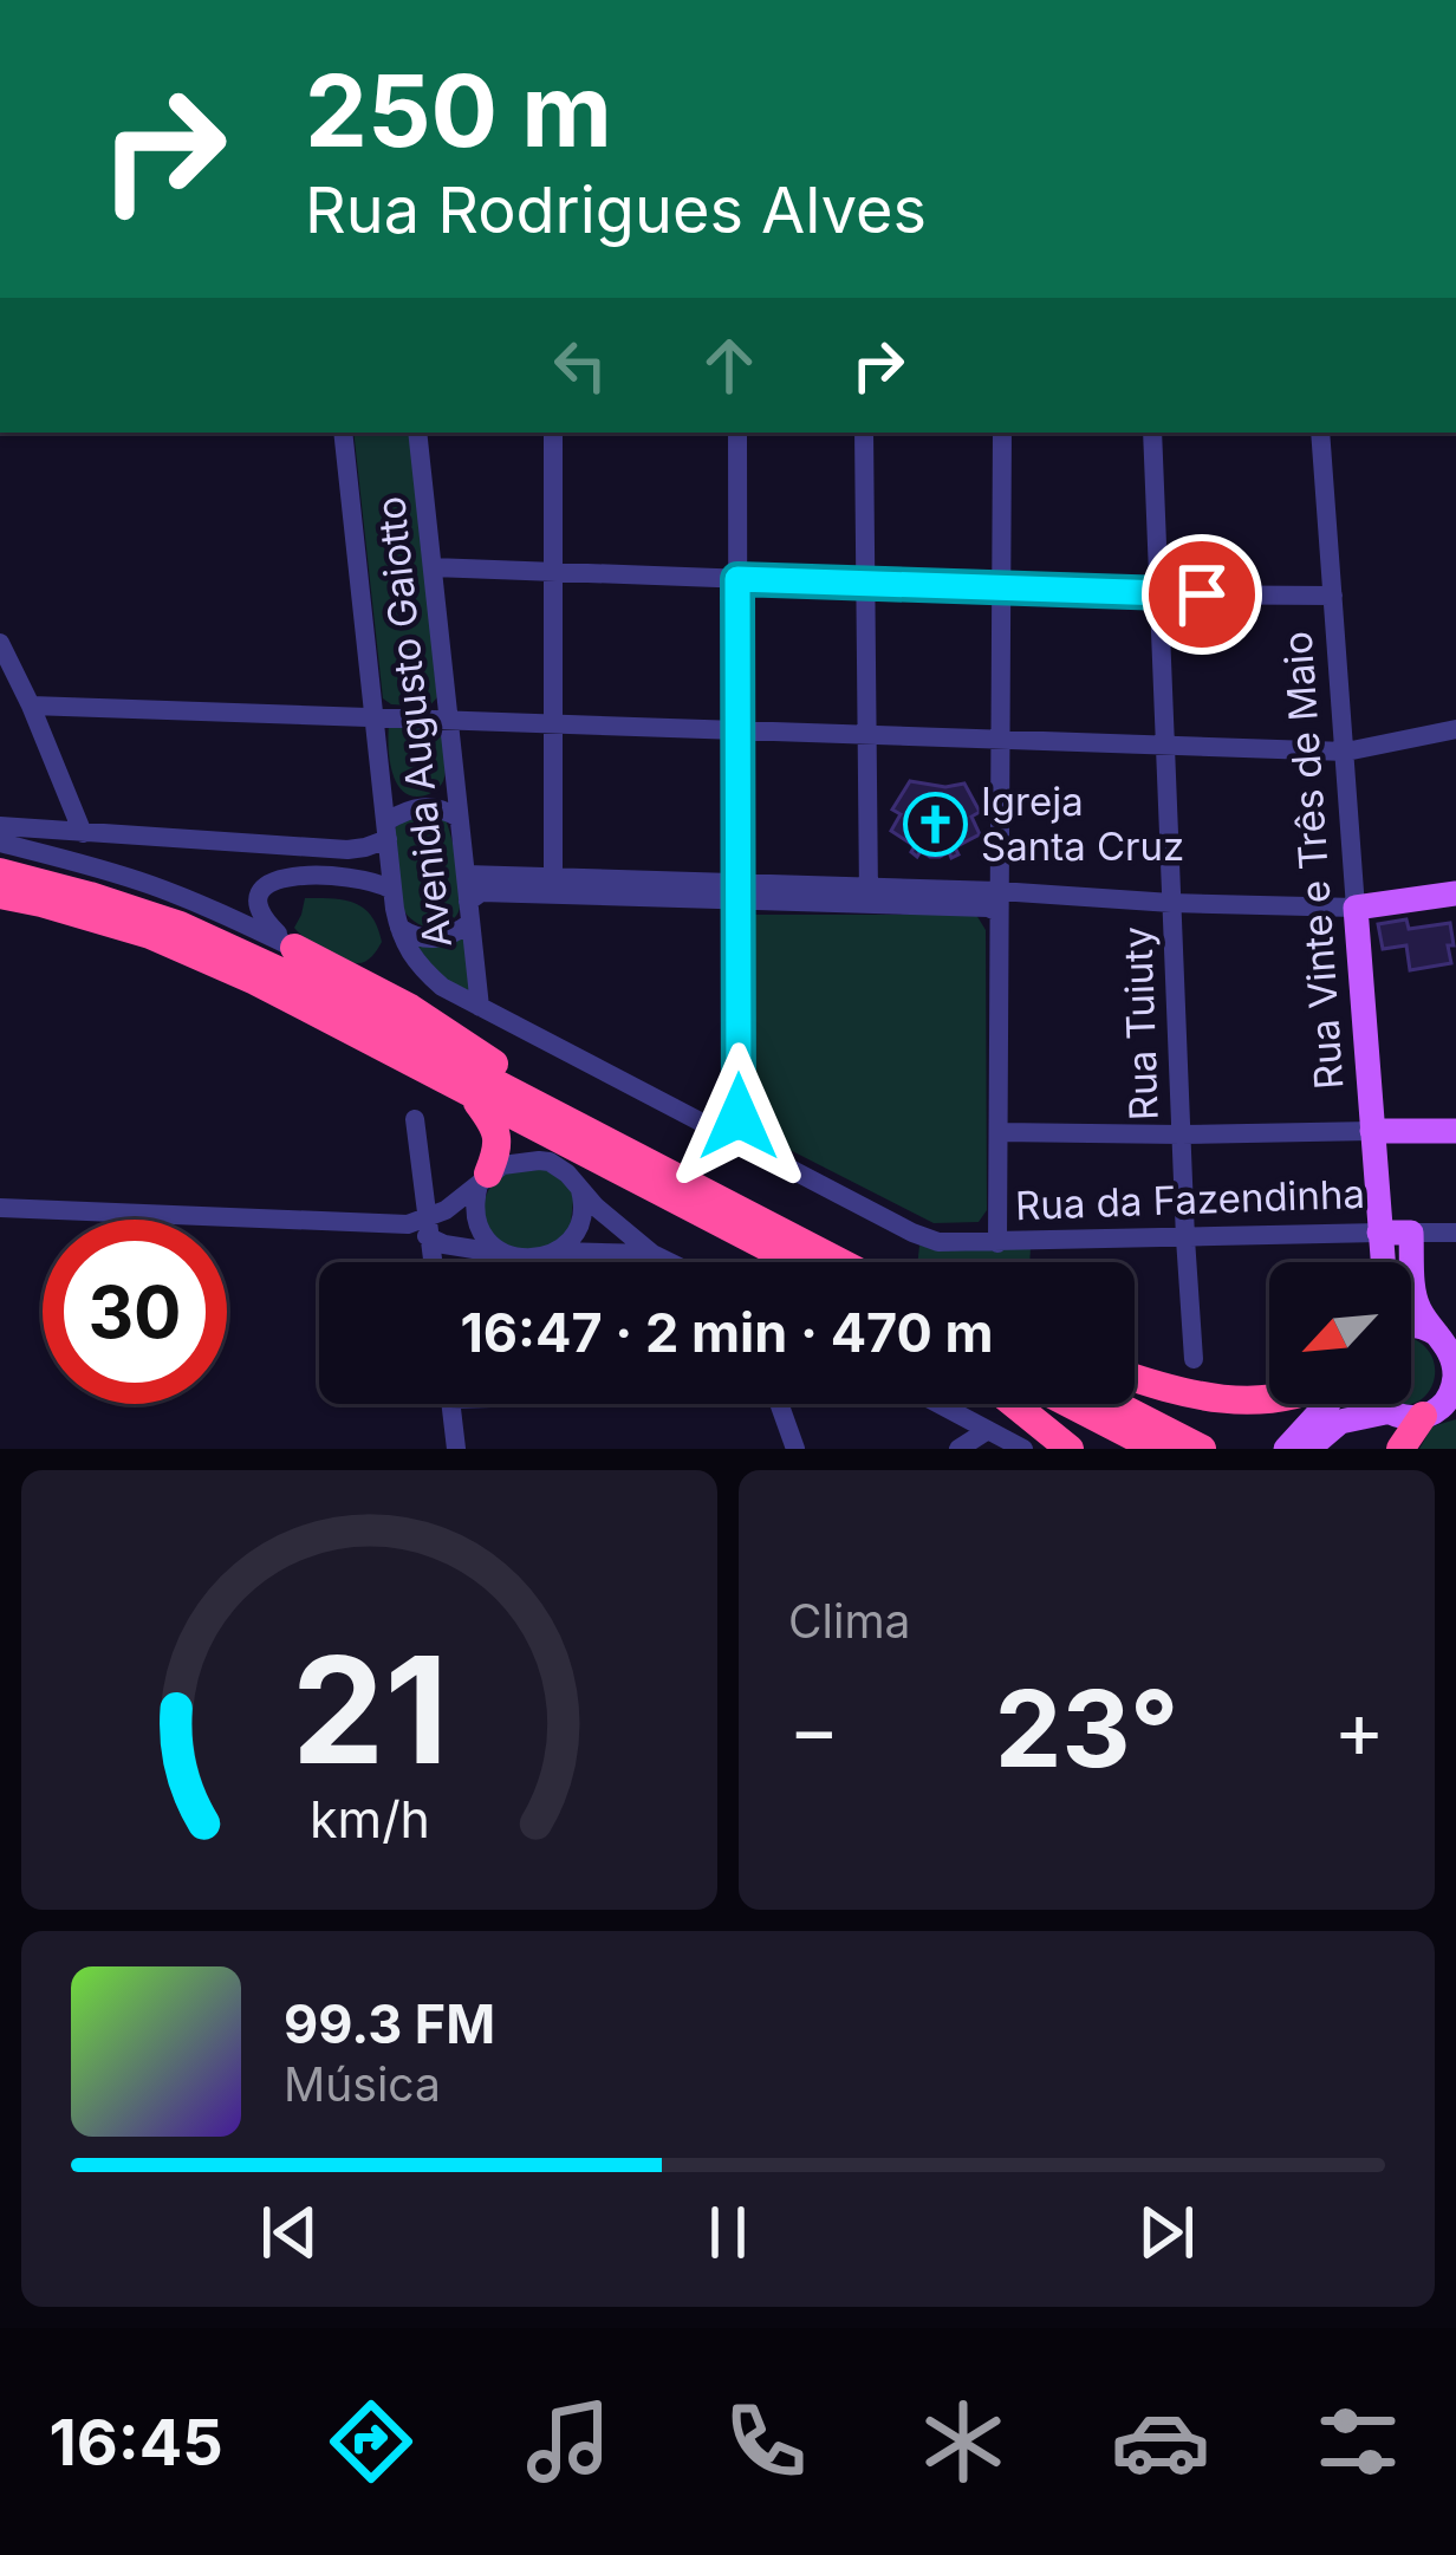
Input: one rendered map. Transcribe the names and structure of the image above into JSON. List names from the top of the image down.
{
  "streets": {
    "main road": ["Rua Vinte e Três de Maio", "Rua da Fazendinha"],
    "street": ["Avenida Augusto Gaiotto", "Rua Tuiuty"]
  },
  "crossings": [
    ["Rua Vinte e Três de Maio", "Rua da Fazendinha"],
    ["Rua Tuiuty", "Rua da Fazendinha"]
  ],
  "places": {
    "church": ["Igreja Santa Cruz"]
  },
  "north": "bottom left",
  "page": {
    "turn": ["250 m", "Rua Rodrigues Alves"],
    "limit": "30",
    "trip": "16:47 · 2 min · 470 m",
    "tile": "Clima",
    "heat": ["−", "23°", "+"],
    "song": ["99.3 FM", "Música"],
    "tabs": "16:45",
    "gauge": ["21", "km/h"]
  }
}
